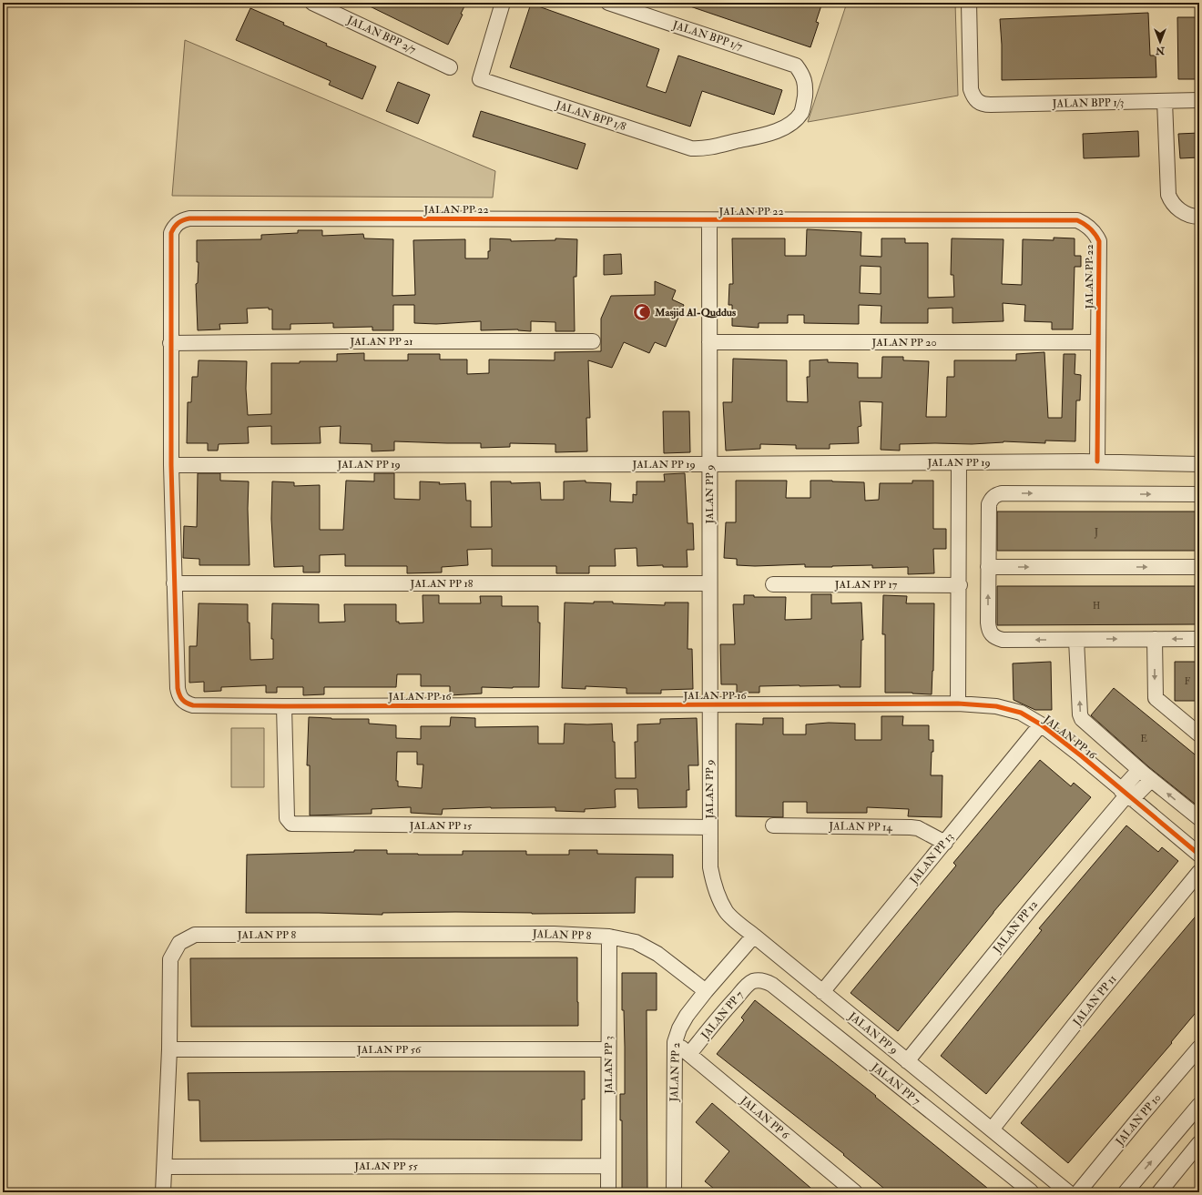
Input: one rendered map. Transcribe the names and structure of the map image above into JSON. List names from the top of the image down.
{
  "streets": {
    "street": [
      "JALAN BPP 2/7",
      "JALAN BPP 1/7",
      "JALAN BPP 1/3",
      "JALAN BPP 1/8",
      "JALAN PP 22",
      "JALAN PP 21",
      "JALAN PP 20",
      "JALAN PP 19",
      "JALAN PP 9",
      "JALAN PP 18",
      "JALAN PP 17",
      "JALAN PP 16",
      "JALAN PP 15",
      "JALAN PP 14",
      "JALAN PP 13",
      "JALAN PP 12",
      "JALAN PP 8",
      "JALAN PP 11",
      "JALAN PP 7",
      "JALAN PP 56",
      "JALAN PP 3",
      "JALAN PP 2",
      "JALAN PP 6",
      "JALAN PP 10",
      "JALAN PP 55"
    ]
  },
  "crossings": [
    ["JALAN BPP 1/7", "JALAN BPP 1/8"],
    ["JALAN PP 22", "JALAN PP 21"],
    ["JALAN PP 22", "JALAN PP 20"],
    ["JALAN PP 22", "JALAN PP 19"],
    ["JALAN PP 22", "JALAN PP 9"],
    ["JALAN PP 20", "JALAN PP 9"],
    ["JALAN PP 19", "JALAN PP 9"],
    ["JALAN PP 9", "JALAN PP 18"],
    ["JALAN PP 9", "JALAN PP 16"],
    ["JALAN PP 9", "JALAN PP 15"],
    ["JALAN PP 9", "JALAN PP 13"],
    ["JALAN PP 9", "JALAN PP 12"],
    ["JALAN PP 9", "JALAN PP 11"],
    ["JALAN PP 9", "JALAN PP 2"],
    ["JALAN PP 18", "JALAN PP 16"],
    ["JALAN PP 16", "JALAN PP 15"],
    ["JALAN PP 16", "JALAN PP 13"],
    ["JALAN PP 16", "JALAN PP 12"],
    ["JALAN PP 14", "JALAN PP 13"],
    ["JALAN PP 8", "JALAN PP 56"],
    ["JALAN PP 8", "JALAN PP 3"],
    ["JALAN PP 8", "JALAN PP 2"],
    ["JALAN PP 8", "JALAN PP 55"],
    ["JALAN PP 7", "JALAN PP 6"],
    ["JALAN PP 56", "JALAN PP 3"],
    ["JALAN PP 3", "JALAN PP 55"],
    ["JALAN PP 2", "JALAN PP 6"]
  ],
  "places": {
    "mosque": ["Masjid Al-Quddus"]
  },
  "house_numbers": [
    "J",
    "H",
    "F",
    "E"
  ],
  "north": "bottom"
}
